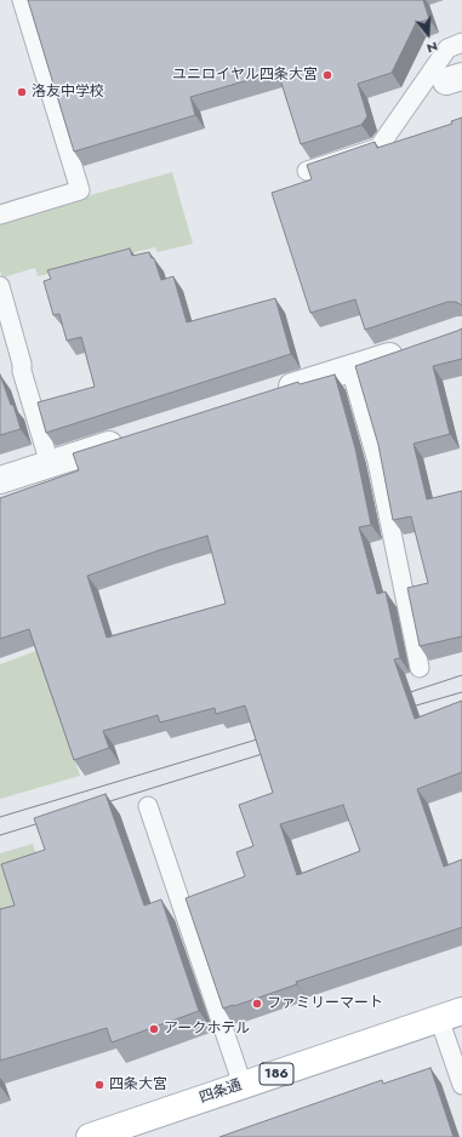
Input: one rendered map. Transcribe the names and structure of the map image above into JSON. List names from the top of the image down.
{
  "streets": {
    "main road": ["186", "四条通"]
  },
  "places": [
    "ユニロイヤル四条大宮",
    "洛友中学校",
    "ファミリーマート",
    "アークホテル",
    "四条大宮"
  ],
  "north": "bottom"
}
